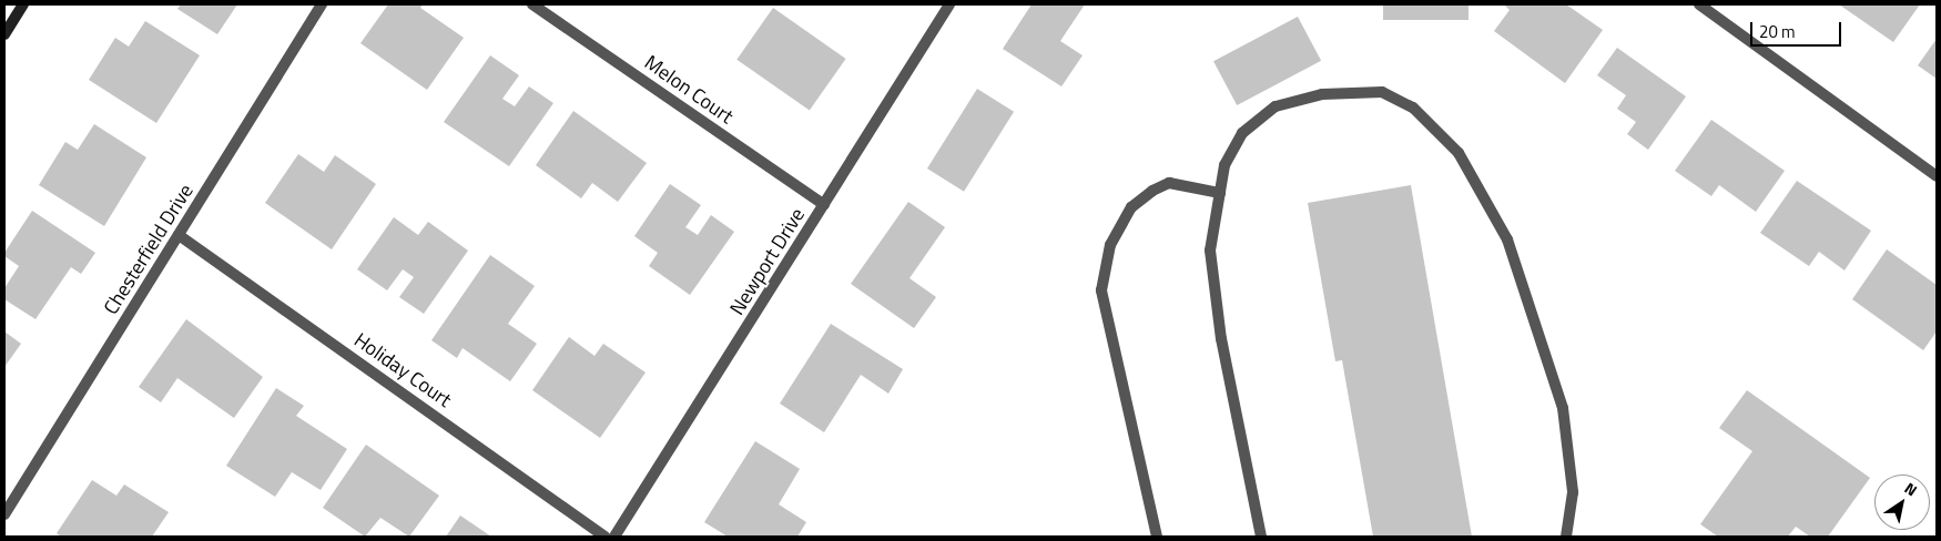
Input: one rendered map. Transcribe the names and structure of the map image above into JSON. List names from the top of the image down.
{
  "streets": {
    "street": [
      "Melon Court",
      "Chesterfield Drive",
      "Newport Drive",
      "Holiday Court"
    ]
  },
  "crossings": [
    ["Melon Court", "Newport Drive"],
    ["Chesterfield Drive", "Holiday Court"]
  ],
  "scale_bar": "20 m",
  "north": "top right"
}
